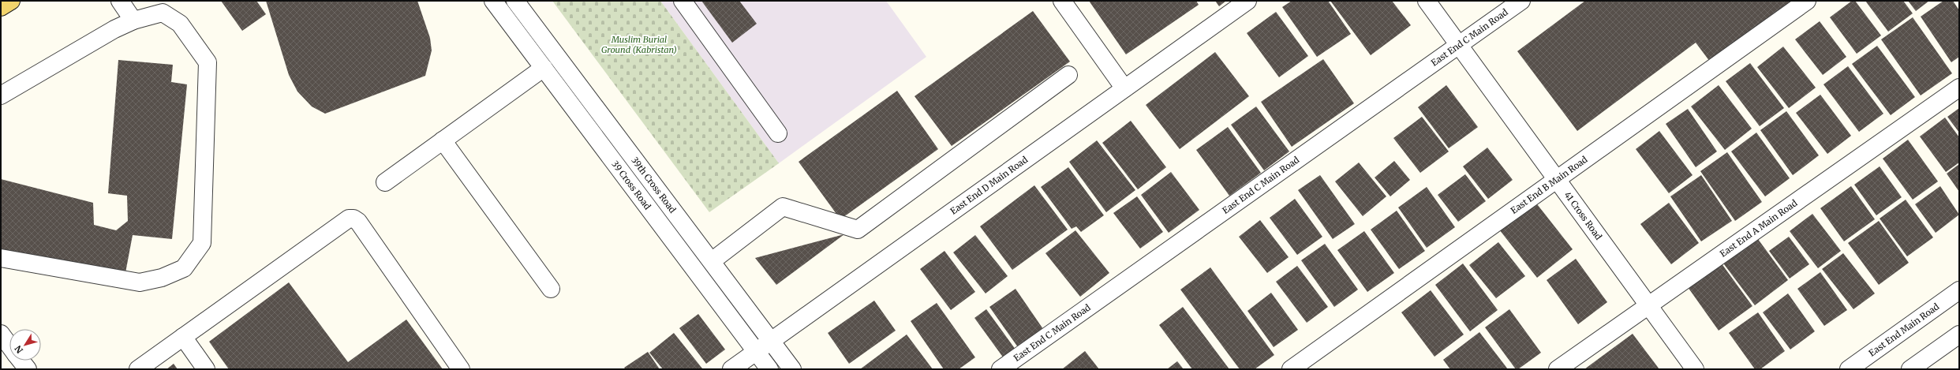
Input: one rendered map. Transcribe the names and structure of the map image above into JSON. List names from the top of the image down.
{
  "streets": {
    "street": [
      "East End C Main Road",
      "39 Cross Road",
      "39th Cross Road",
      "East End D Main Road",
      "East End B Main Road",
      "41 Cross Road",
      "East End A Main Road",
      "East End Main Road"
    ]
  },
  "crossings": [
    ["East End C Main Road", "41 Cross Road"],
    ["39 Cross Road", "East End D Main Road"],
    ["39th Cross Road", "East End D Main Road"],
    ["East End B Main Road", "41 Cross Road"],
    ["41 Cross Road", "East End A Main Road"]
  ],
  "parks": ["Muslim Burial Ground (Kabristan)"],
  "north": "bottom left"
}
